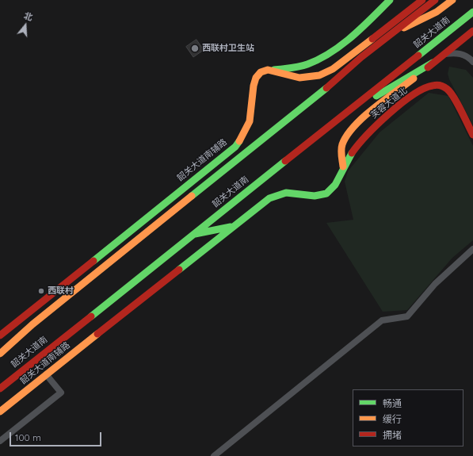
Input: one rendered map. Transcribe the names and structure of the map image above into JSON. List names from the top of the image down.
{
  "streets": {
    "main road": ["韶关大道南", "芙蓉大道北", "韶关大道南辅路"]
  },
  "crossings": [
    ["芙蓉大道北", "韶关大道南辅路"]
  ],
  "places": ["西联村卫生站", "西联村"],
  "legend": ["畅通", "缓行", "拥堵"],
  "scale_bar": "100 m",
  "north": "top"
}
